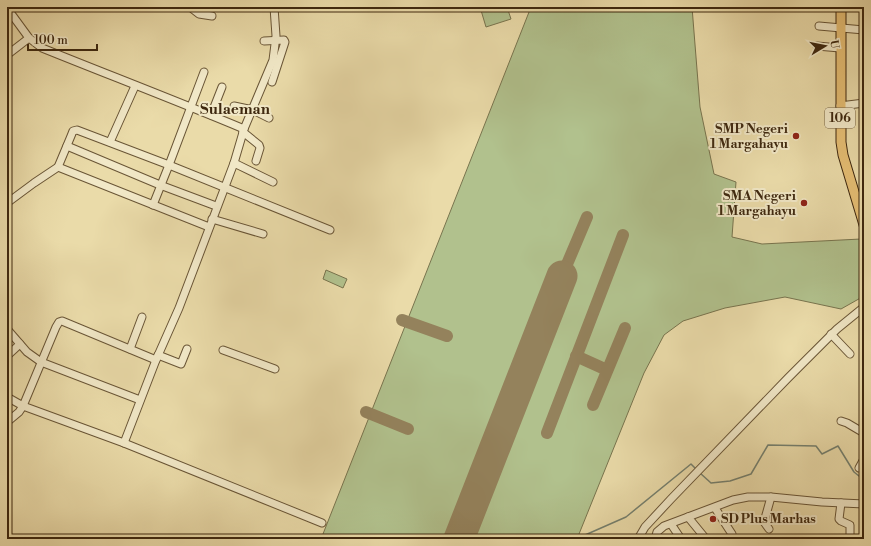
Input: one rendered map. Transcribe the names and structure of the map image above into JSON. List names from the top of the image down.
{
  "streets": {
    "main road": ["106"]
  },
  "districts": ["Sulaeman"],
  "places": ["SMP Negeri 1 Margahayu", "SMA Negeri 1 Margahayu", "SD Plus Marhas"],
  "scale_bar": "100 m",
  "north": "right"
}
